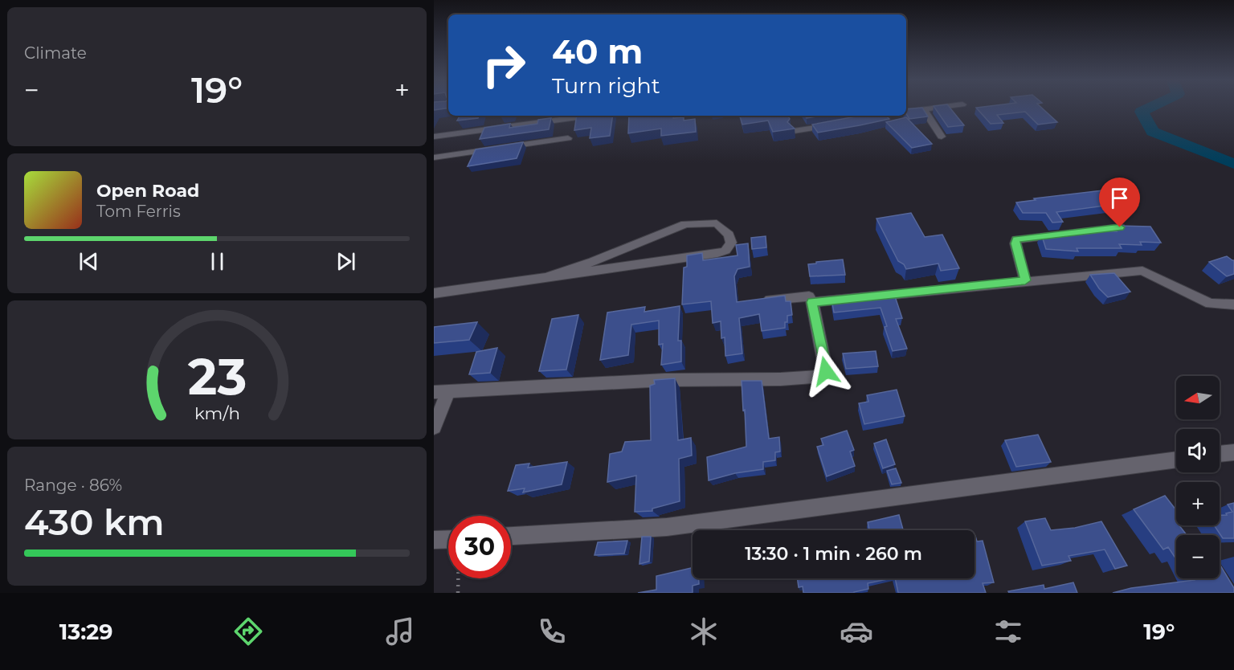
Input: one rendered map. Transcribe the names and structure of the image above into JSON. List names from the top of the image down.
{
  "north": "left",
  "page": {
    "tile": [
      "Climate",
      ["Range · 86%", "430 km"]
    ],
    "turn": ["40 m", "Turn right"],
    "heat": ["−", "19°", "+"],
    "song": ["Open Road", "Tom Ferris"],
    "map_buttons": ["+", "−"],
    "limit": "30",
    "trip": "13:30 · 1 min · 260 m",
    "tabs": ["13:29", "19°"],
    "gauge": ["23", "km/h"]
  }
}
